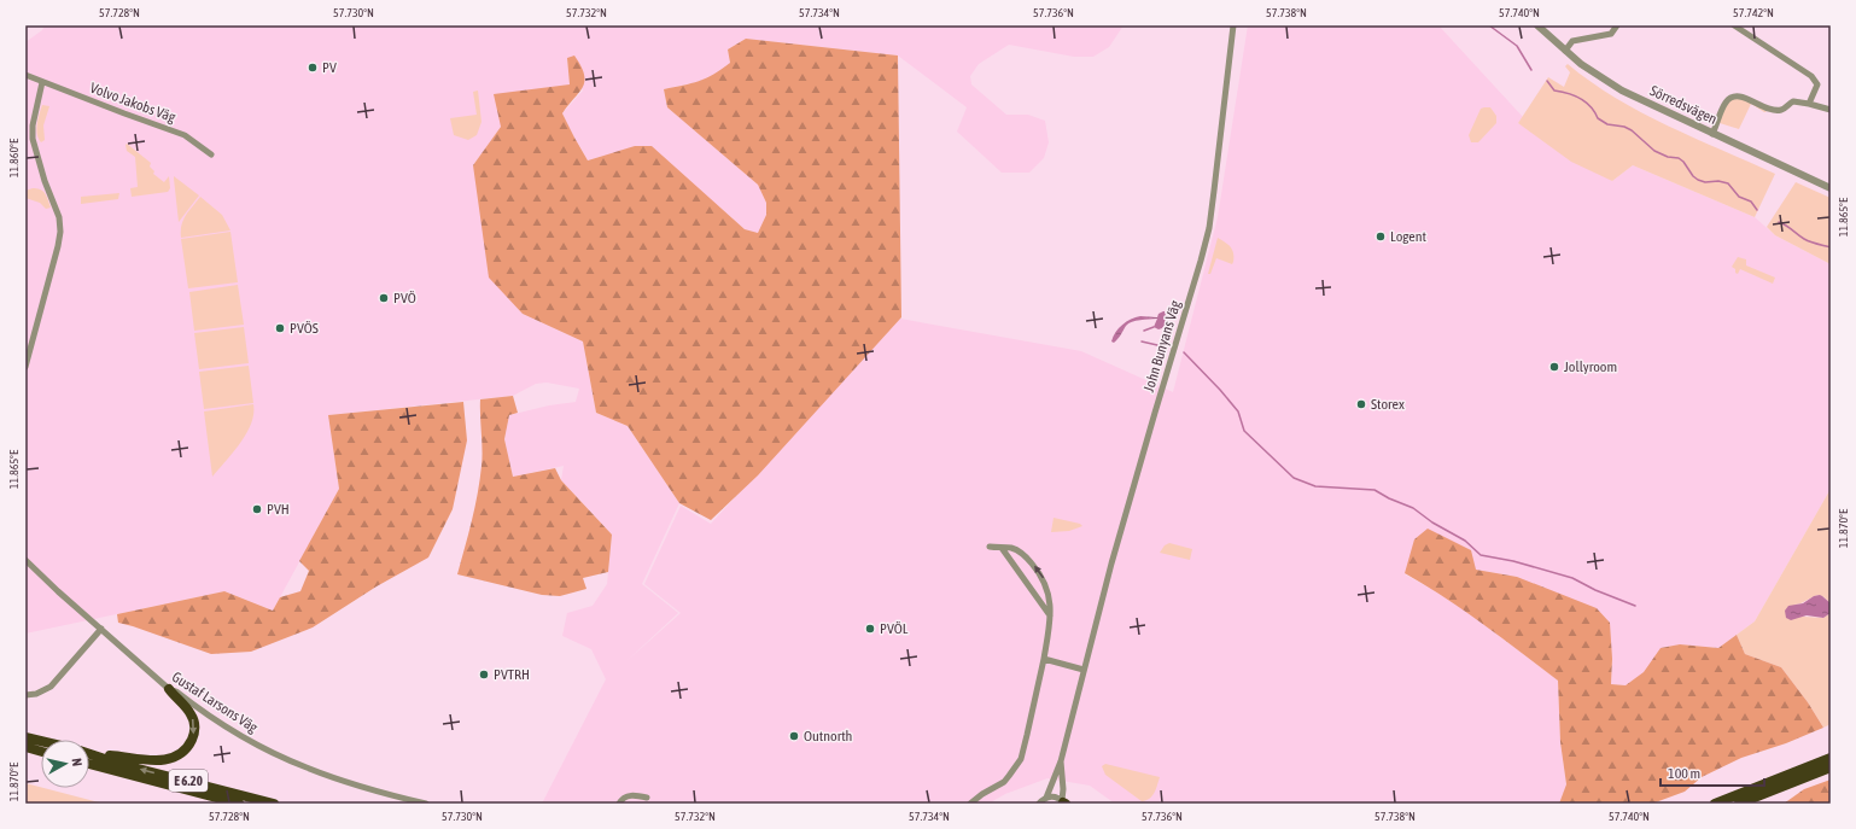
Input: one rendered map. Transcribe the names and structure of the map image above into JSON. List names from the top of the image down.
{
  "streets": {
    "highway": ["E 6.20"],
    "street": [
      "Volvo Jakobs Väg",
      "Sörredsvägen",
      "John Bunyans Väg",
      "Gustaf Larsons Väg"
    ]
  },
  "places": [
    "PV",
    "Logent",
    "PVÖ",
    "PVÖS",
    "Jollyroom",
    "Storex",
    "PVH",
    "PVÖL",
    "PVTRH",
    "Outnorth"
  ],
  "scale_bar": "100 m",
  "north": "right",
  "coordinates": [
    "57.728°N",
    "57.730°N",
    "57.732°N",
    "57.734°N",
    "57.736°N",
    "57.738°N",
    "57.740°N",
    "57.742°N",
    "11.860°E",
    "11.865°E",
    "11.870°E"
  ]
}
